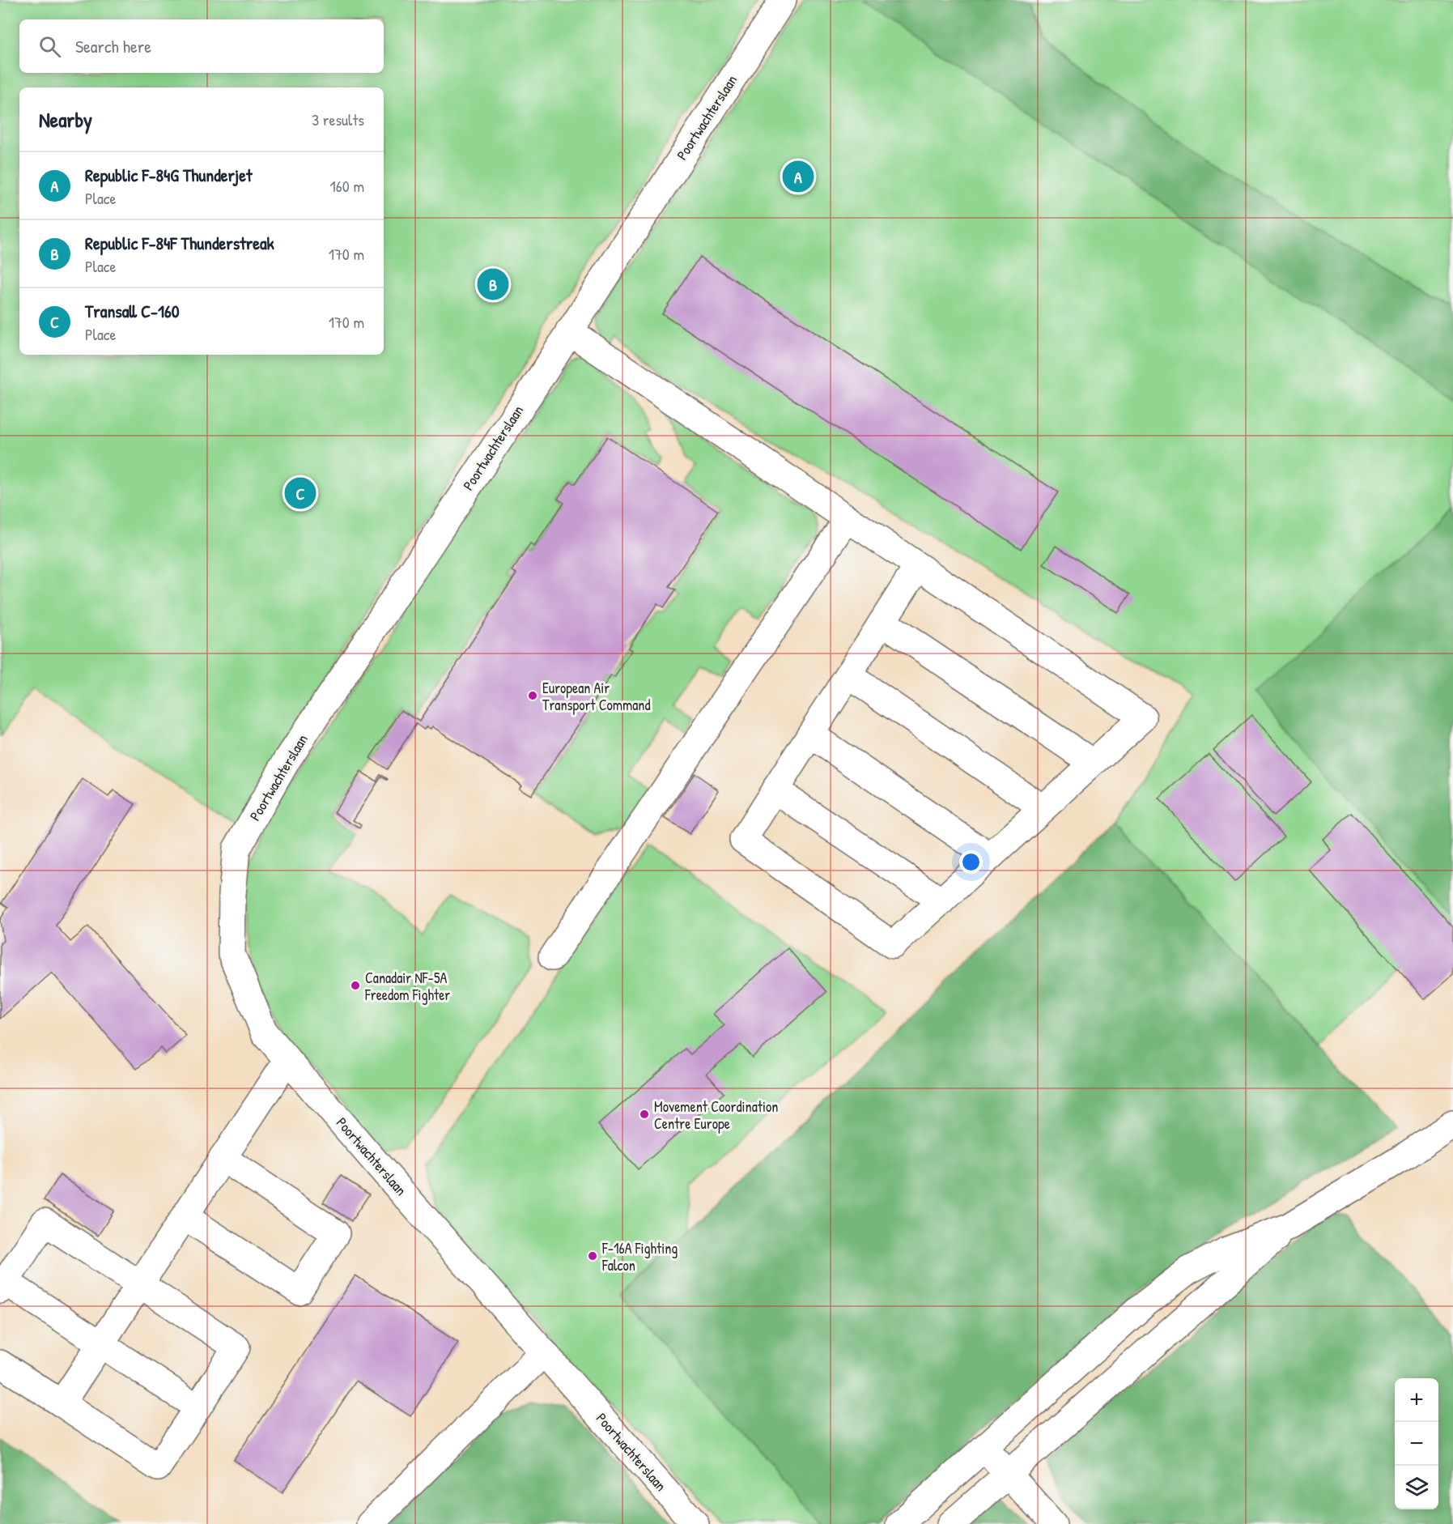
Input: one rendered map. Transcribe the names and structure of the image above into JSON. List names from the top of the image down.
{
  "streets": {
    "lane": ["Poortwachterslaan"]
  },
  "places": [
    "European Air Transport Command",
    "Canadair NF-5A Freedom Fighter",
    "Movement Coordination Centre Europe",
    "F-16A Fighting Falcon"
  ],
  "page": {
    "search": "Search here",
    "heading": ["Nearby", "3 results"],
    "list": [
      {
        "mark": "A",
        "name": "Republic F-84G Thunderjet",
        "note": "Place",
        "value": "160 m"
      },
      {
        "mark": "B",
        "name": "Republic F-84F Thunderstreak",
        "note": "Place",
        "value": "170 m"
      },
      {
        "mark": "C",
        "name": "Transall C-160",
        "note": "Place",
        "value": "170 m"
      }
    ],
    "pins": ["A", "B", "C"],
    "map_buttons": ["+", "−"]
  }
}
